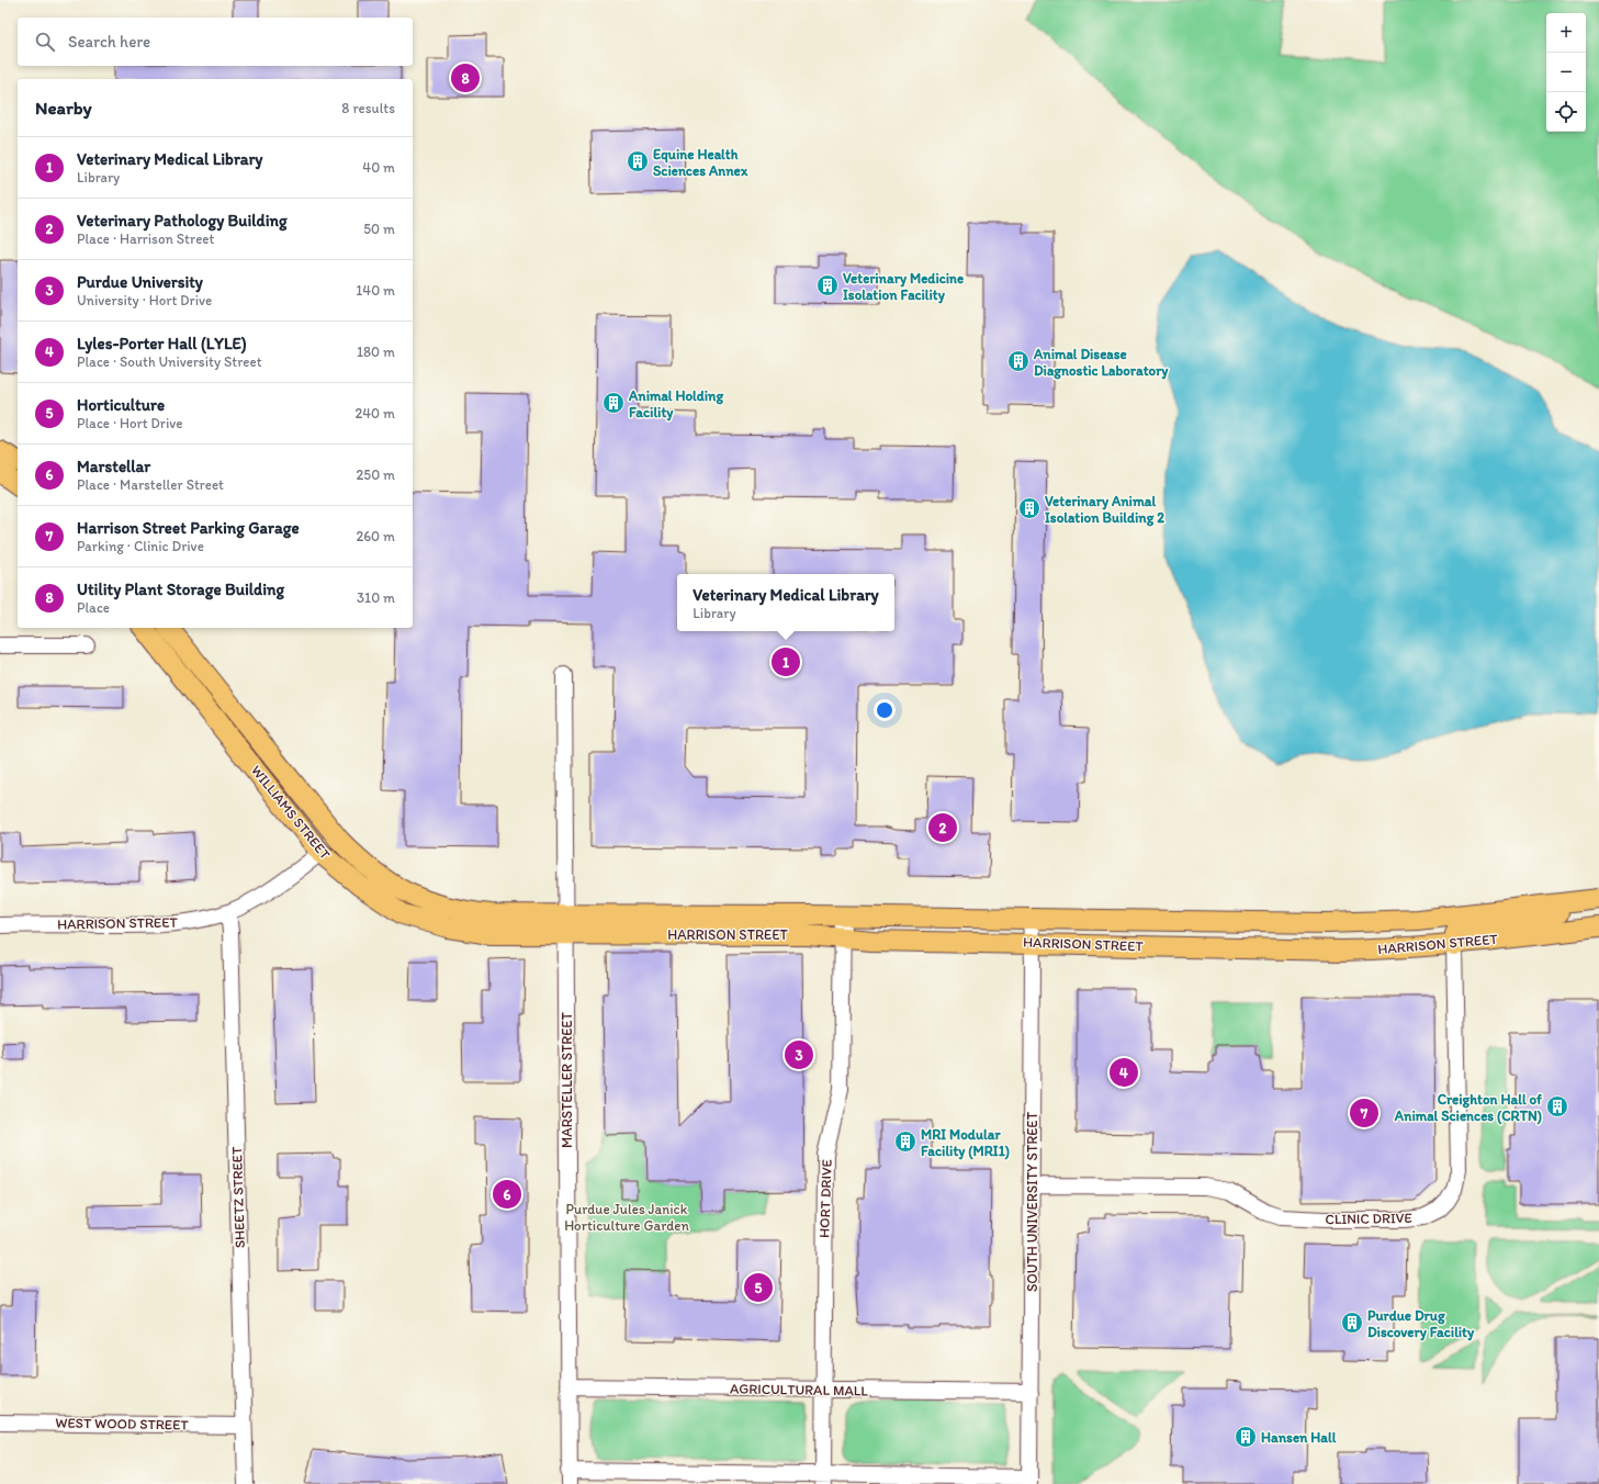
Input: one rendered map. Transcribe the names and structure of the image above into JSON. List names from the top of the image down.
{
  "streets": {
    "main road": ["WILLIAMS STREET", "HARRISON STREET"],
    "street": [
      "MARSTELLER STREET",
      "SHEETZ STREET",
      "HORT DRIVE",
      "SOUTH UNIVERSITY STREET",
      "CLINIC DRIVE",
      "AGRICULTURAL MALL",
      "WEST WOOD STREET"
    ]
  },
  "crossings": [
    ["WILLIAMS STREET", "HARRISON STREET"],
    ["WILLIAMS STREET", "MARSTELLER STREET"],
    ["HARRISON STREET", "MARSTELLER STREET"],
    ["HARRISON STREET", "SHEETZ STREET"],
    ["HARRISON STREET", "HORT DRIVE"],
    ["HARRISON STREET", "SOUTH UNIVERSITY STREET"],
    ["HARRISON STREET", "CLINIC DRIVE"],
    ["MARSTELLER STREET", "AGRICULTURAL MALL"],
    ["SHEETZ STREET", "WEST WOOD STREET"],
    ["HORT DRIVE", "AGRICULTURAL MALL"],
    ["SOUTH UNIVERSITY STREET", "CLINIC DRIVE"],
    ["SOUTH UNIVERSITY STREET", "AGRICULTURAL MALL"]
  ],
  "parks": ["Purdue Jules Janick Horticulture Garden"],
  "places": {
    "building": [
      "Equine Health Sciences Annex",
      "Veterinary Medicine Isolation Facility",
      "Animal Disease Diagnostic Laboratory",
      "Animal Holding Facility",
      "Veterinary Animal Isolation Building 2",
      "Creighton Hall of Animal Sciences (CRTN)",
      "MRI Modular Facility (MRI1)",
      "Purdue Drug Discovery Facility",
      "Hansen Hall"
    ]
  },
  "page": {
    "map_buttons": ["+", "−"],
    "search": "Search here",
    "pins": [
      "8",
      "1",
      "2",
      "3",
      "4",
      "7",
      "6",
      "5"
    ],
    "heading": ["Nearby", "8 results"],
    "list": [
      {
        "mark": "1",
        "name": "Veterinary Medical Library",
        "note": "Library",
        "value": "40 m"
      },
      {
        "mark": "2",
        "name": "Veterinary Pathology Building",
        "note": "Place · Harrison Street",
        "value": "50 m"
      },
      {
        "mark": "3",
        "name": "Purdue University",
        "note": "University · Hort Drive",
        "value": "140 m"
      },
      {
        "mark": "4",
        "name": "Lyles-Porter Hall (LYLE)",
        "note": "Place · South University Street",
        "value": "180 m"
      },
      {
        "mark": "5",
        "name": "Horticulture",
        "note": "Place · Hort Drive",
        "value": "240 m"
      },
      {
        "mark": "6",
        "name": "Marstellar",
        "note": "Place · Marsteller Street",
        "value": "250 m"
      },
      {
        "mark": "7",
        "name": "Harrison Street Parking Garage",
        "note": "Parking · Clinic Drive",
        "value": "260 m"
      },
      {
        "mark": "8",
        "name": "Utility Plant Storage Building",
        "note": "Place",
        "value": "310 m"
      }
    ],
    "popup": ["Veterinary Medical Library", "Library"]
  }
}
